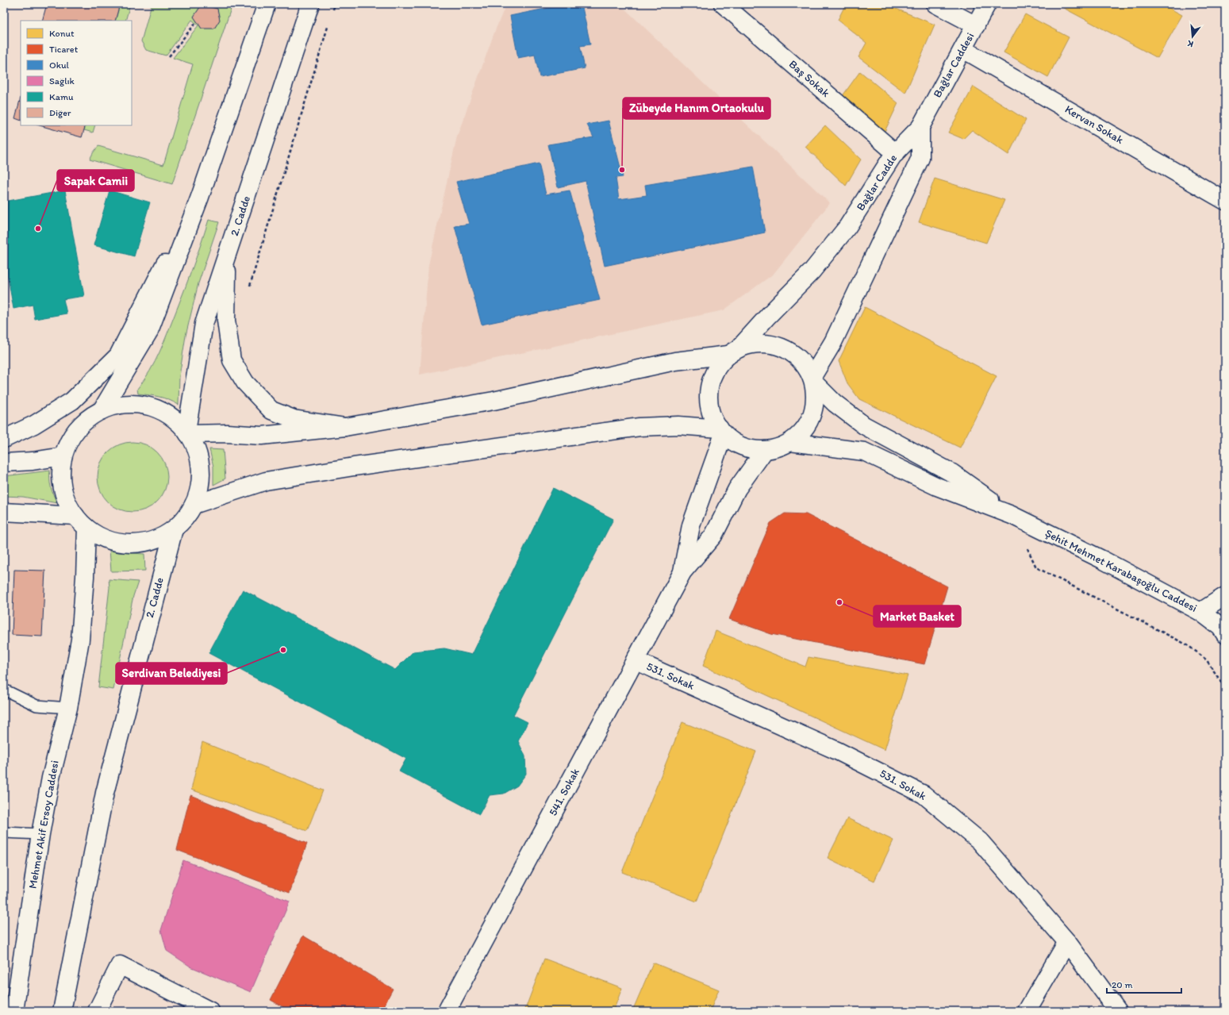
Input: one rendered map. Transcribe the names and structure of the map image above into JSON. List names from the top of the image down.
{
  "streets": {
    "main road": [
      "Bağlar Caddesi",
      "Baş Sokak",
      "Kervan Sokak",
      "Bağlar Cadde",
      "2. Cadde",
      "Şehit Mehmet Karabaşoğlu Caddesi",
      "531. Sokak",
      "541. Sokak",
      "Mehmet Akif Ersoy Caddesi"
    ]
  },
  "crossings": [
    ["Bağlar Caddesi", "Kervan Sokak"],
    ["Bağlar Caddesi", "Bağlar Cadde"],
    ["Baş Sokak", "Bağlar Cadde"],
    ["Bağlar Cadde", "Şehit Mehmet Karabaşoğlu Caddesi"],
    ["531. Sokak", "541. Sokak"]
  ],
  "places": [
    "Zübeyde Hanım Ortaokulu",
    "Sapak Camii",
    "Market Basket",
    "Serdivan Belediyesi"
  ],
  "legend": [
    "Konut",
    "Ticaret",
    "Okul",
    "Sağlık",
    "Kamu",
    "Diğer"
  ],
  "scale_bar": "20 m",
  "north": "bottom"
}
